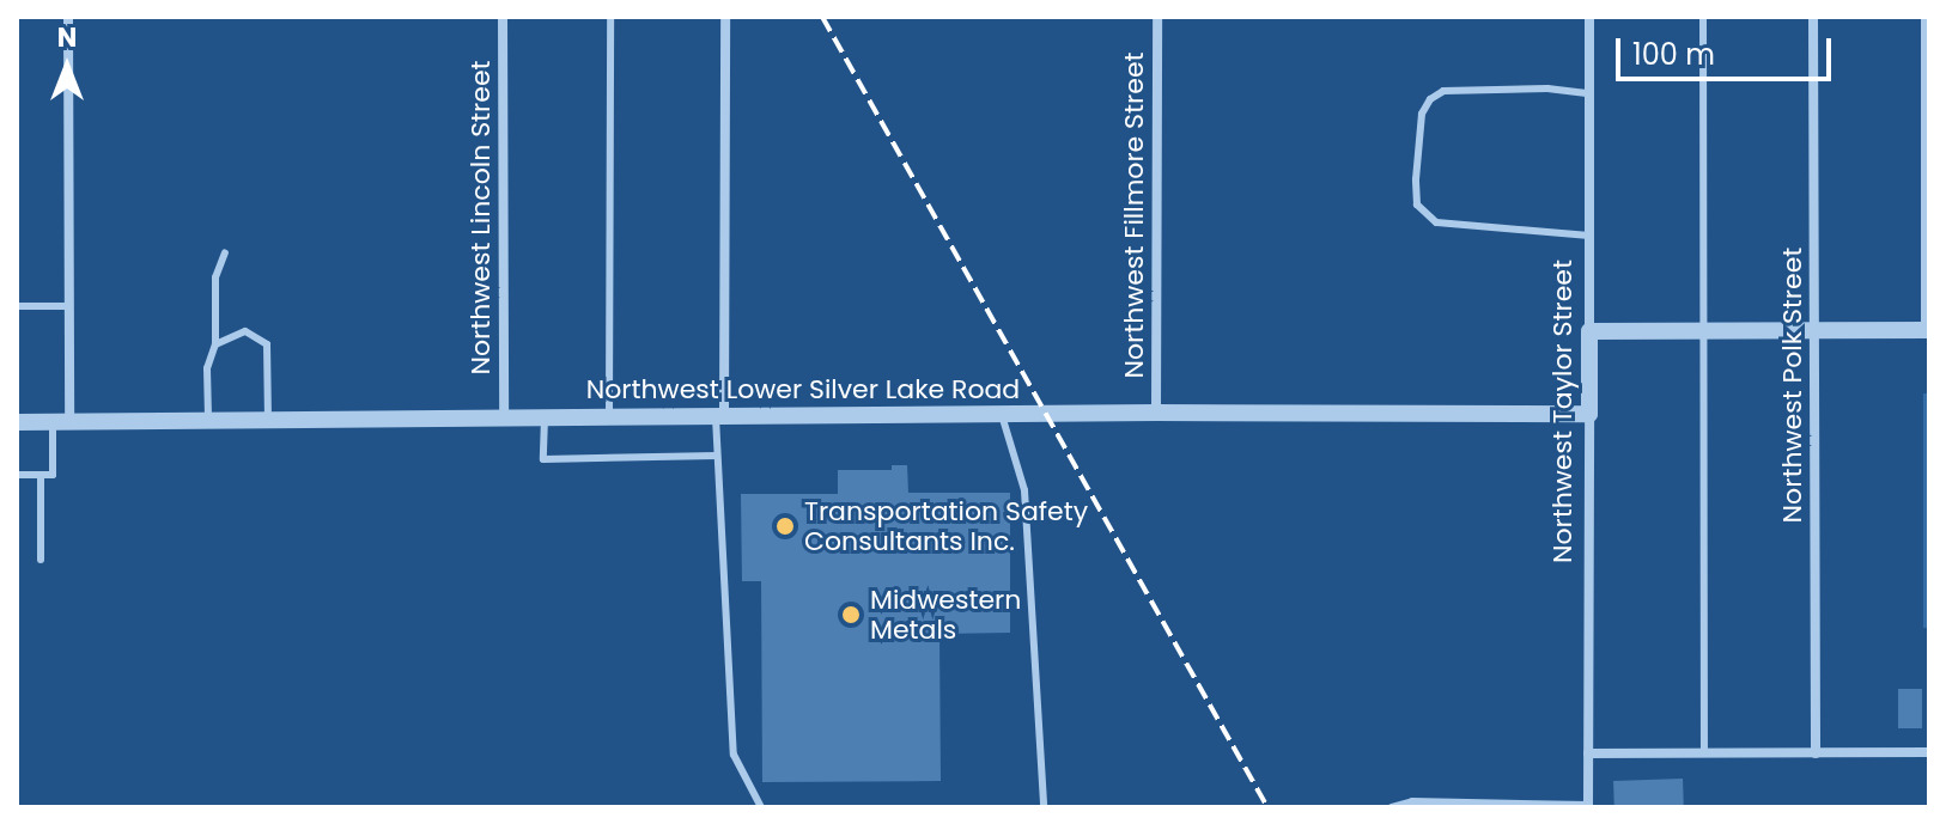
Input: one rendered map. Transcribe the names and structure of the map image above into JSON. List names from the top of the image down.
{
  "streets": {
    "street": [
      "Northwest Fillmore Street",
      "Northwest Lincoln Street",
      "Northwest Polk Street",
      "Northwest Lower Silver Lake Road",
      "Northwest Taylor Street"
    ]
  },
  "crossings": [
    ["Northwest Fillmore Street", "Northwest Lower Silver Lake Road"],
    ["Northwest Lincoln Street", "Northwest Lower Silver Lake Road"],
    ["Northwest Lower Silver Lake Road", "Northwest Taylor Street"]
  ],
  "places": ["Transportation Safety Consultants Inc.", "Midwestern Metals"],
  "scale_bar": "100 m",
  "north": "top"
}
